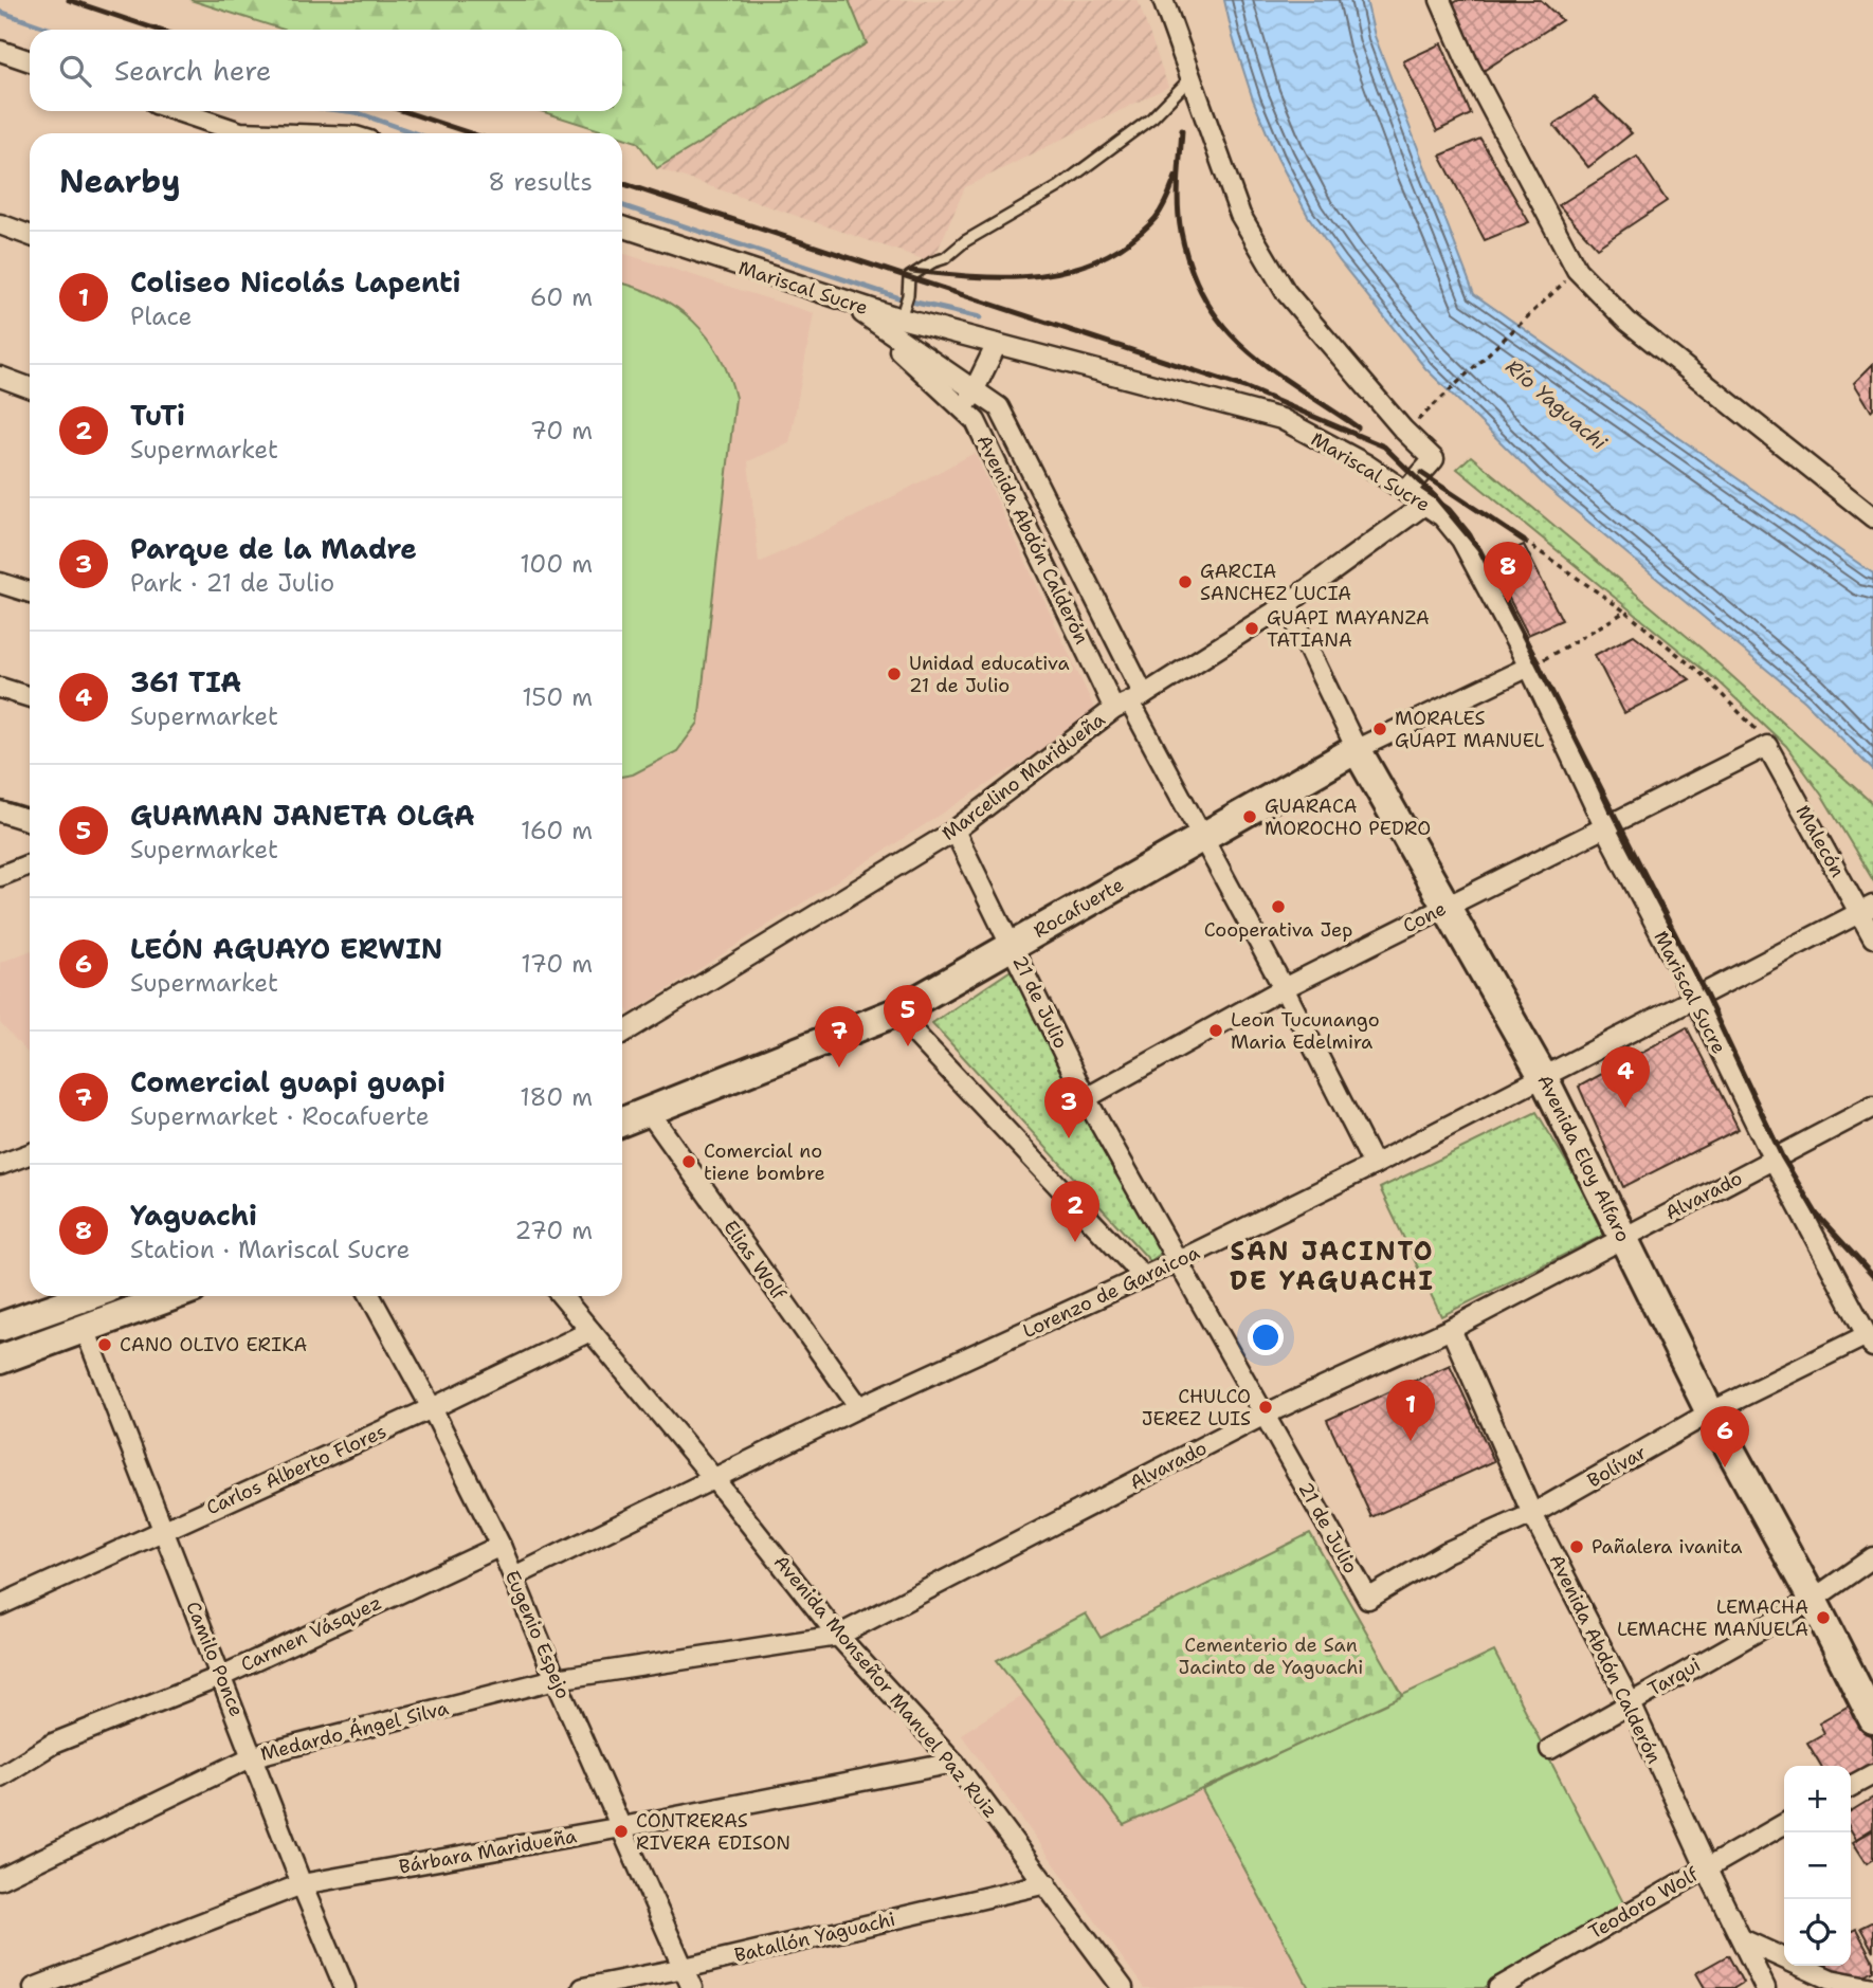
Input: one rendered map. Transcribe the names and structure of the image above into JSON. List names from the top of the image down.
{
  "streets": {
    "street": [
      "Mariscal Sucre",
      "Avenida Abdón Calderón",
      "Marcelino Maridueña",
      "Malecón",
      "Rocafuerte",
      "Cone",
      "21 de Julio",
      "Avenida Eloy Alfaro",
      "Alvarado",
      "Elias Wolf",
      "Lorenzo de Garaicoa",
      "Bolívar",
      "Carlos Alberto Flores",
      "Carmen Vásquez",
      "Eugenio Espejo",
      "Camilo Ponce",
      "Tarqui",
      "Avenida Monseñor Manuel Paz Ruiz",
      "Medardo Ángel Silva",
      "Bárbara Maridueña",
      "Teodoro Wolf",
      "Batallón Yaguachi"
    ]
  },
  "crossings": [
    ["Mariscal Sucre", "Avenida Abdón Calderón"],
    ["Mariscal Sucre", "Marcelino Maridueña"],
    ["Mariscal Sucre", "Rocafuerte"],
    ["Mariscal Sucre", "Cone"],
    ["Mariscal Sucre", "Alvarado"],
    ["Mariscal Sucre", "Lorenzo de Garaicoa"],
    ["Mariscal Sucre", "Bolívar"],
    ["Avenida Abdón Calderón", "Marcelino Maridueña"],
    ["Avenida Abdón Calderón", "Rocafuerte"],
    ["Avenida Abdón Calderón", "Cone"],
    ["Avenida Abdón Calderón", "Alvarado"],
    ["Avenida Abdón Calderón", "Lorenzo de Garaicoa"],
    ["Avenida Abdón Calderón", "Bolívar"],
    ["Avenida Abdón Calderón", "Tarqui"],
    ["Avenida Abdón Calderón", "Teodoro Wolf"],
    ["Marcelino Maridueña", "21 de Julio"],
    ["Marcelino Maridueña", "Avenida Eloy Alfaro"],
    ["Malecón", "Cone"],
    ["Malecón", "Lorenzo de Garaicoa"],
    ["Rocafuerte", "21 de Julio"],
    ["Rocafuerte", "Avenida Eloy Alfaro"],
    ["Rocafuerte", "Elias Wolf"],
    ["Cone", "21 de Julio"],
    ["Cone", "Avenida Eloy Alfaro"],
    ["21 de Julio", "Alvarado"],
    ["21 de Julio", "Lorenzo de Garaicoa"],
    ["21 de Julio", "Bolívar"],
    ["Avenida Eloy Alfaro", "Alvarado"],
    ["Avenida Eloy Alfaro", "Lorenzo de Garaicoa"],
    ["Avenida Eloy Alfaro", "Bolívar"],
    ["Avenida Eloy Alfaro", "Tarqui"],
    ["Alvarado", "Eugenio Espejo"],
    ["Alvarado", "Avenida Monseñor Manuel Paz Ruiz"],
    ["Alvarado", "Medardo Ángel Silva"],
    ["Elias Wolf", "Lorenzo de Garaicoa"],
    ["Lorenzo de Garaicoa", "Eugenio Espejo"],
    ["Lorenzo de Garaicoa", "Avenida Monseñor Manuel Paz Ruiz"],
    ["Carlos Alberto Flores", "Eugenio Espejo"],
    ["Carlos Alberto Flores", "Camilo Ponce"],
    ["Carlos Alberto Flores", "Avenida Monseñor Manuel Paz Ruiz"],
    ["Carmen Vásquez", "Eugenio Espejo"],
    ["Carmen Vásquez", "Camilo Ponce"],
    ["Eugenio Espejo", "Medardo Ángel Silva"],
    ["Eugenio Espejo", "Bárbara Maridueña"],
    ["Eugenio Espejo", "Batallón Yaguachi"],
    ["Camilo Ponce", "Medardo Ángel Silva"],
    ["Camilo Ponce", "Bárbara Maridueña"],
    ["Avenida Monseñor Manuel Paz Ruiz", "Bárbara Maridueña"],
    ["Avenida Monseñor Manuel Paz Ruiz", "Batallón Yaguachi"]
  ],
  "districts": ["SAN JACINTO DE YAGUACHI"],
  "water": ["Río Yaguachi"],
  "parks": ["Cementerio de San Jacinto de Yaguachi"],
  "places": [
    "GARCIA SANCHEZ LUCIA",
    "GUAPI MAYANZA TATIANA",
    "Unidad educativa 21 de Julio",
    "MORALES GUAPI MANUEL",
    "GUARACA MOROCHO PEDRO",
    "Cooperativa Jep",
    "Leon Tucunango Maria Edelmira",
    "Comercial no tiene bombre",
    "CANO OLIVO ERIKA",
    "CHULCO JEREZ LUIS",
    "Pañalera ivanita",
    "LEMACHA LEMACHE MANUELA",
    "CONTRERAS RIVERA EDISON"
  ],
  "page": {
    "search": "Search here",
    "heading": ["Nearby", "8 results"],
    "list": [
      {
        "mark": "1",
        "name": "Coliseo Nicolás Lapenti",
        "note": "Place",
        "value": "60 m"
      },
      {
        "mark": "2",
        "name": "TuTi",
        "note": "Supermarket",
        "value": "70 m"
      },
      {
        "mark": "3",
        "name": "Parque de la Madre",
        "note": "Park · 21 de Julio",
        "value": "100 m"
      },
      {
        "mark": "4",
        "name": "361 TIA",
        "note": "Supermarket",
        "value": "150 m"
      },
      {
        "mark": "5",
        "name": "GUAMAN JANETA OLGA",
        "note": "Supermarket",
        "value": "160 m"
      },
      {
        "mark": "6",
        "name": "LEÓN AGUAYO ERWIN",
        "note": "Supermarket",
        "value": "170 m"
      },
      {
        "mark": "7",
        "name": "Comercial guapi guapi",
        "note": "Supermarket · Rocafuerte",
        "value": "180 m"
      },
      {
        "mark": "8",
        "name": "Yaguachi",
        "note": "Station · Mariscal Sucre",
        "value": "270 m"
      }
    ],
    "pins": [
      "8",
      "5",
      "7",
      "4",
      "3",
      "2",
      "1",
      "6"
    ],
    "map_buttons": ["+", "−"]
  }
}
